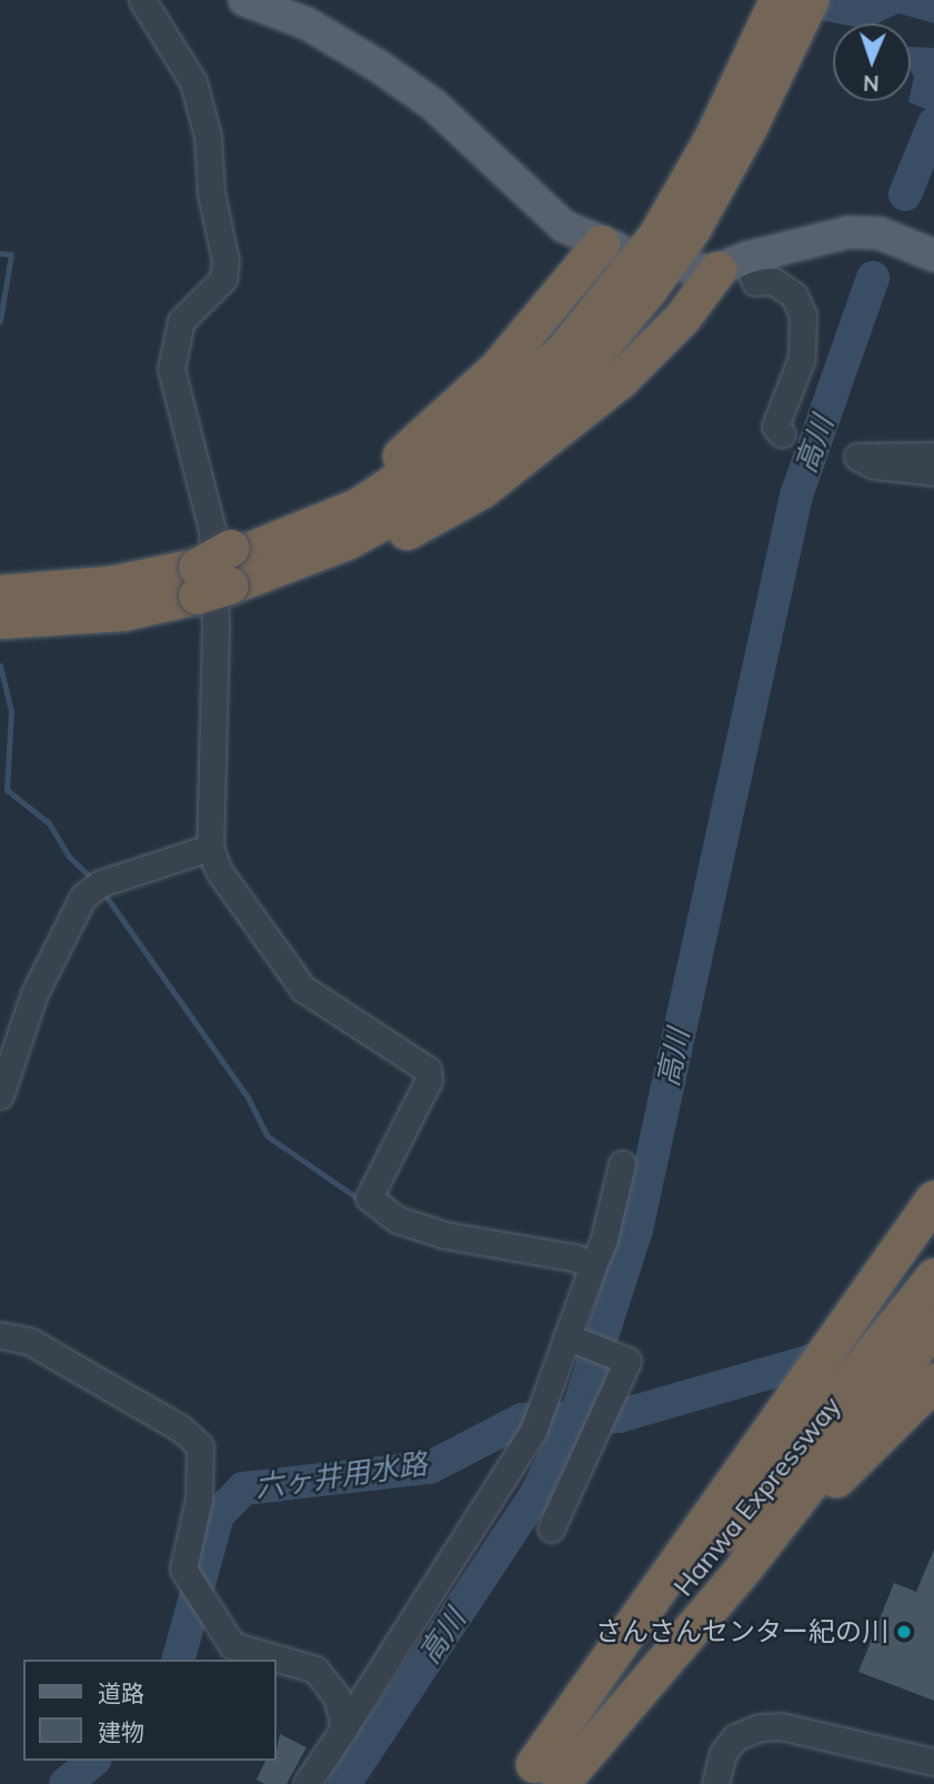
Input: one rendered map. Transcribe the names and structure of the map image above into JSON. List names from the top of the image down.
{
  "streets": {
    "highway": ["Hanwa Expressway"]
  },
  "water": ["高川", "六ヶ井用水路"],
  "places": ["さんさんセンター紀の川"],
  "legend": ["道路", "建物"],
  "north": "bottom"
}
